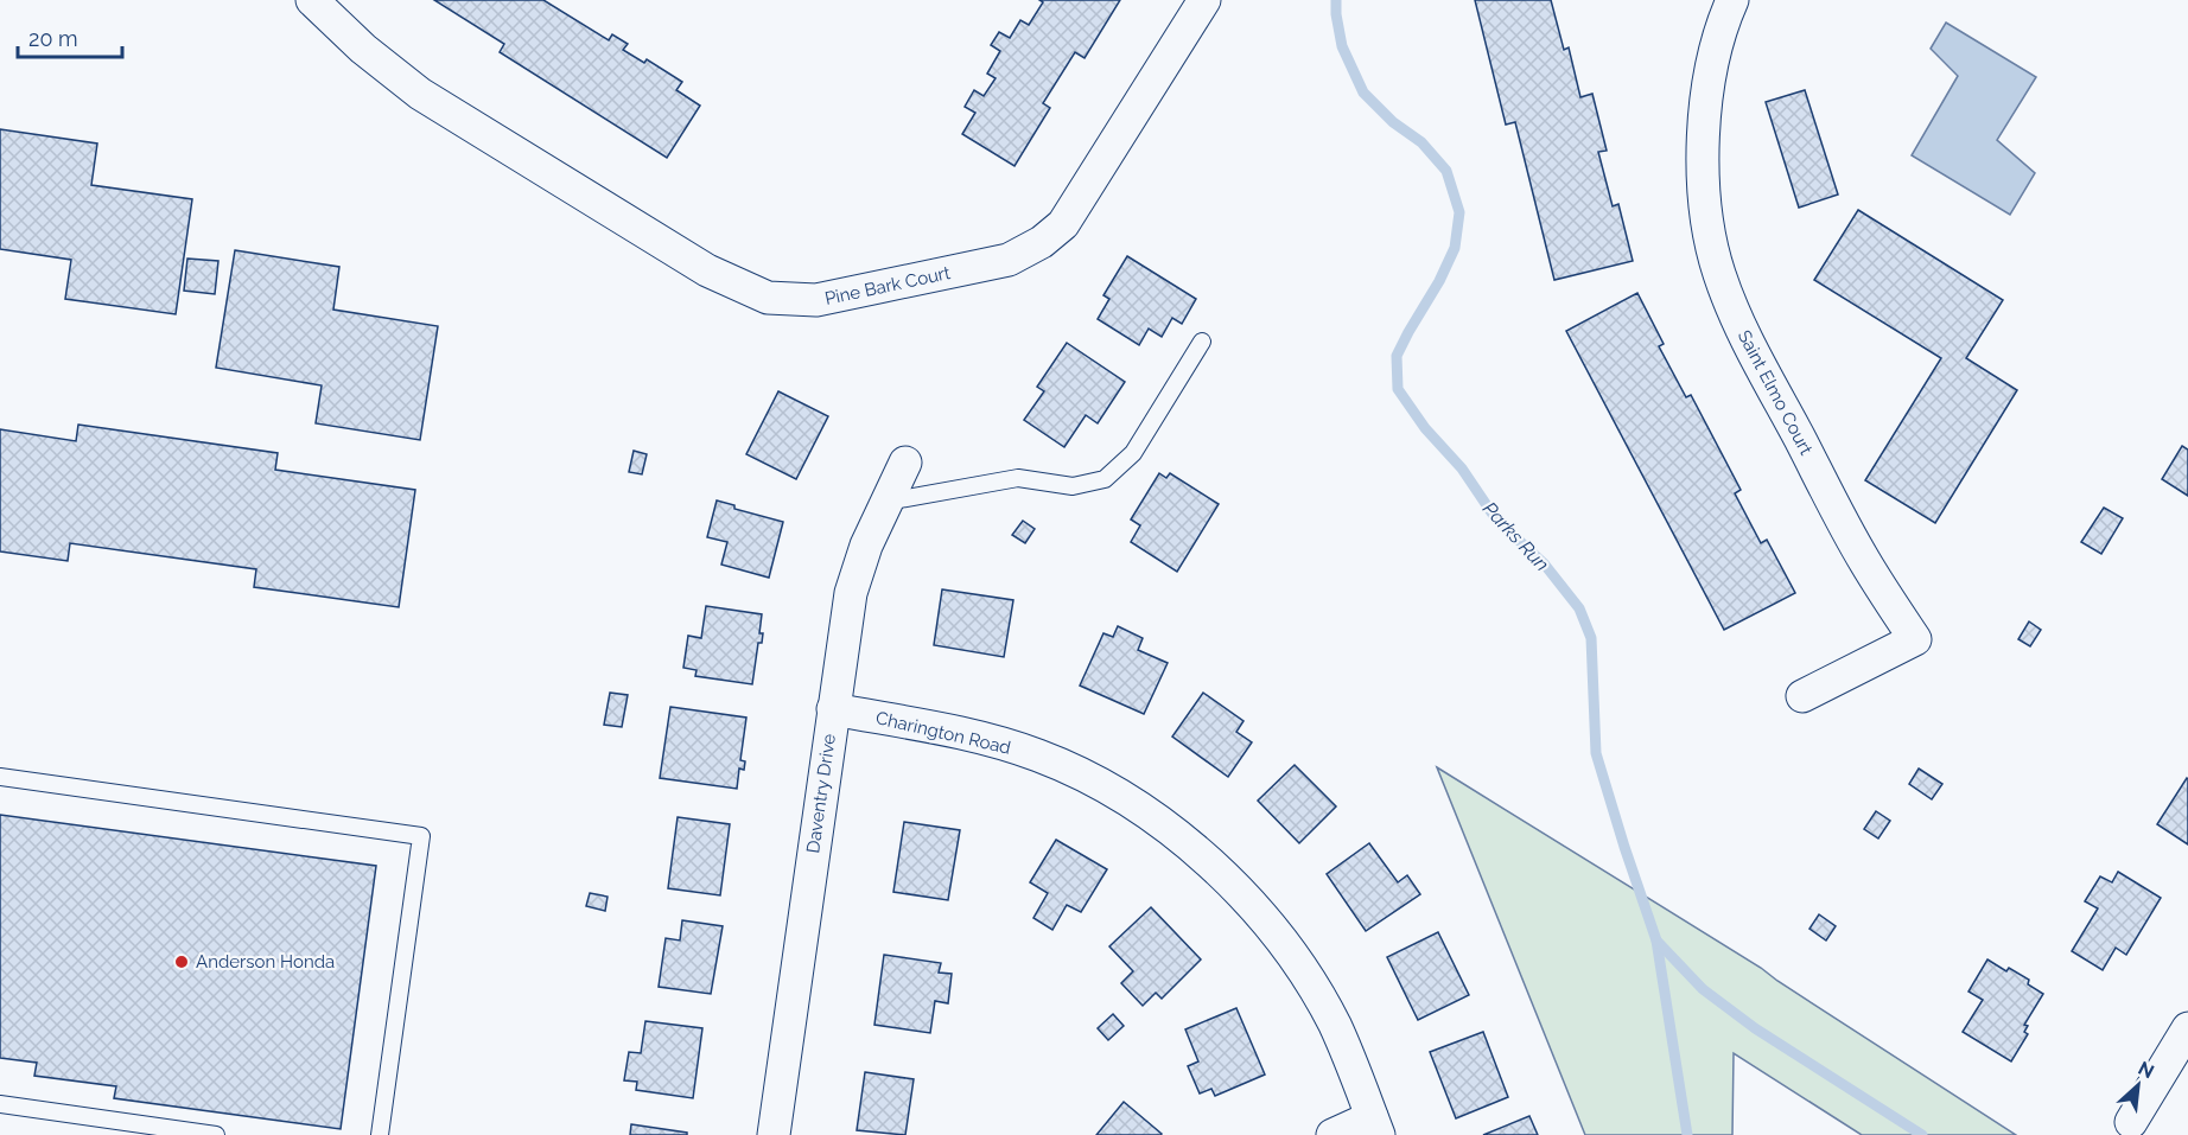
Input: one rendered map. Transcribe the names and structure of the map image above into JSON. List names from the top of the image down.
{
  "streets": {
    "street": [
      "Pine Bark Court",
      "Saint Elmo Court",
      "Charington Road",
      "Daventry Drive"
    ]
  },
  "crossings": [
    ["Charington Road", "Daventry Drive"]
  ],
  "water": ["Parks Run"],
  "places": ["Anderson Honda"],
  "scale_bar": "20 m",
  "north": "top right"
}
